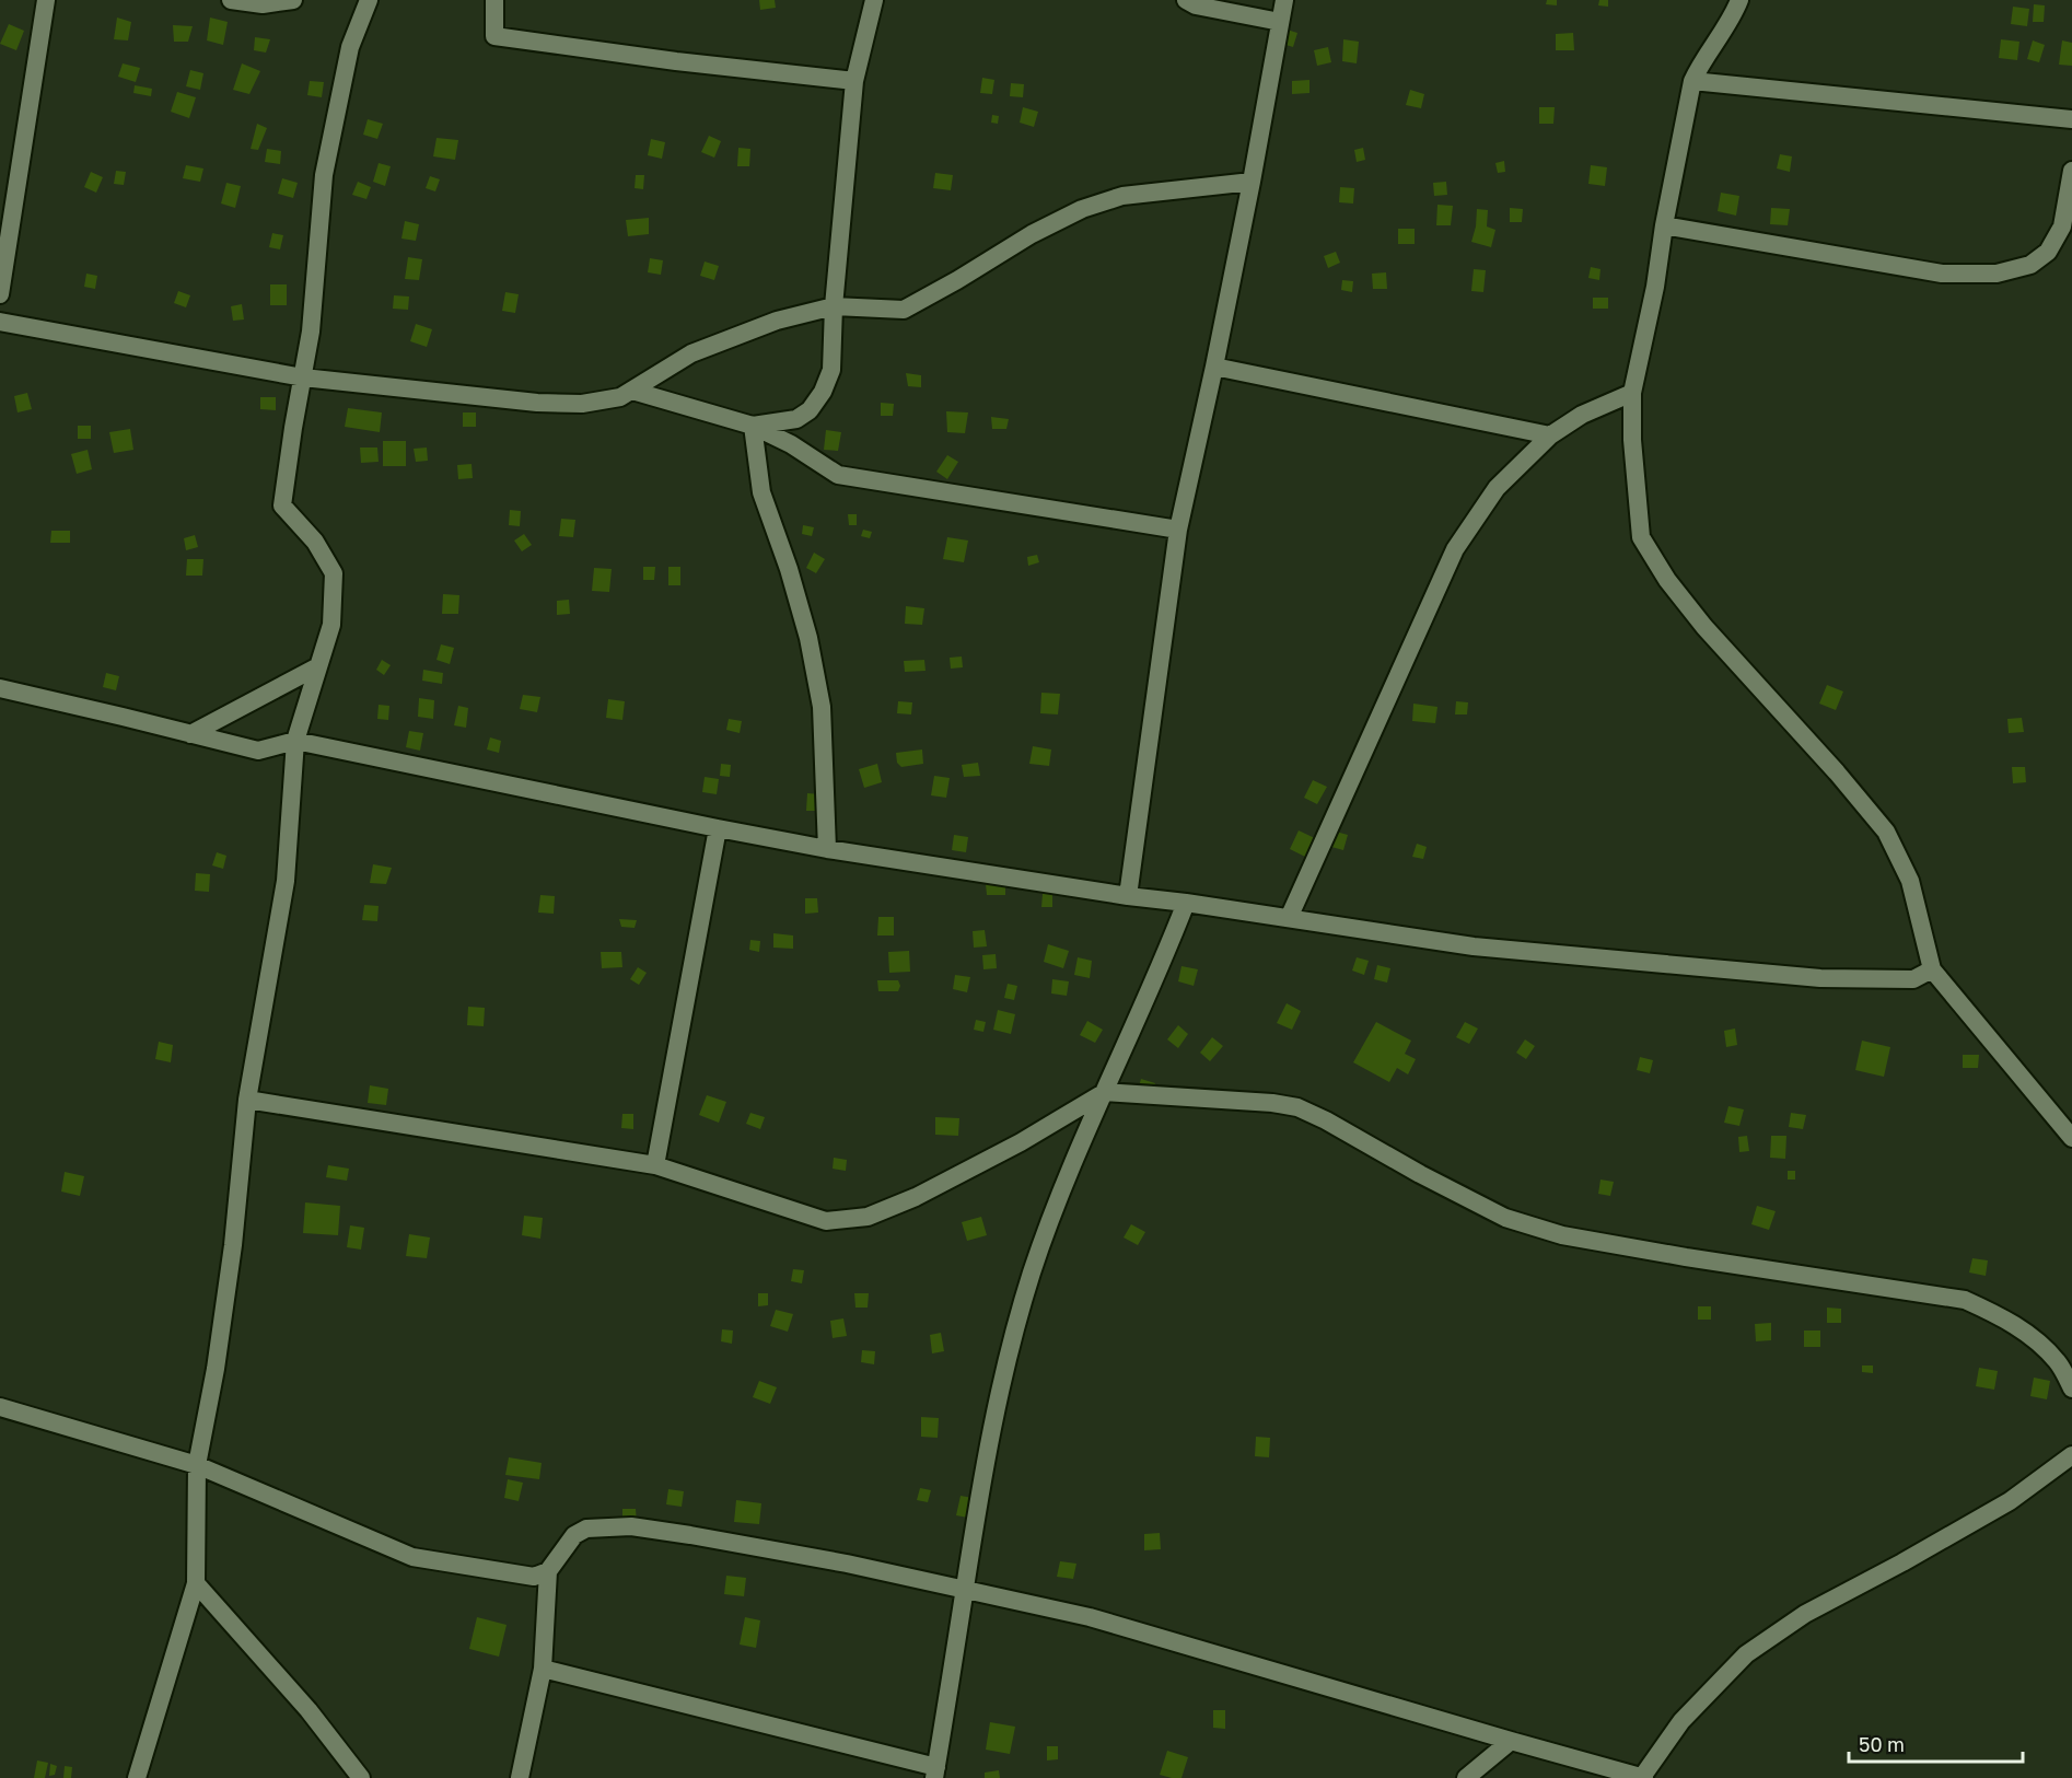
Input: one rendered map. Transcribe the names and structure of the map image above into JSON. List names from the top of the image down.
{
  "scale_bar": "50 m"
}
